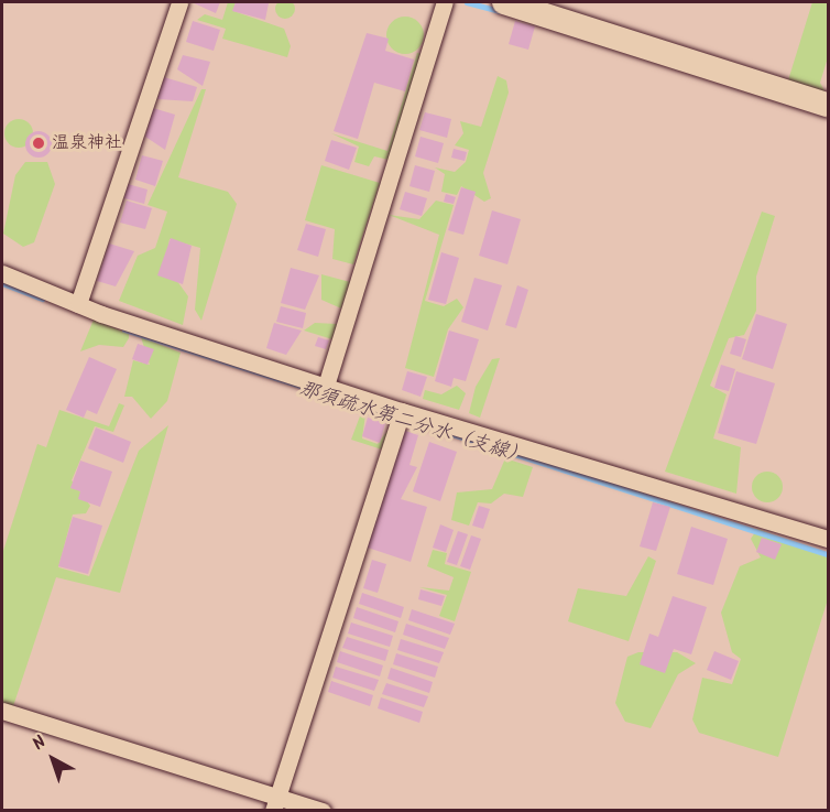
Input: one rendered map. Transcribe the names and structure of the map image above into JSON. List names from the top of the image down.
{
  "water": ["那須疏水第二分水（支線）"],
  "places": ["温泉神社"],
  "north": "top left"
}
